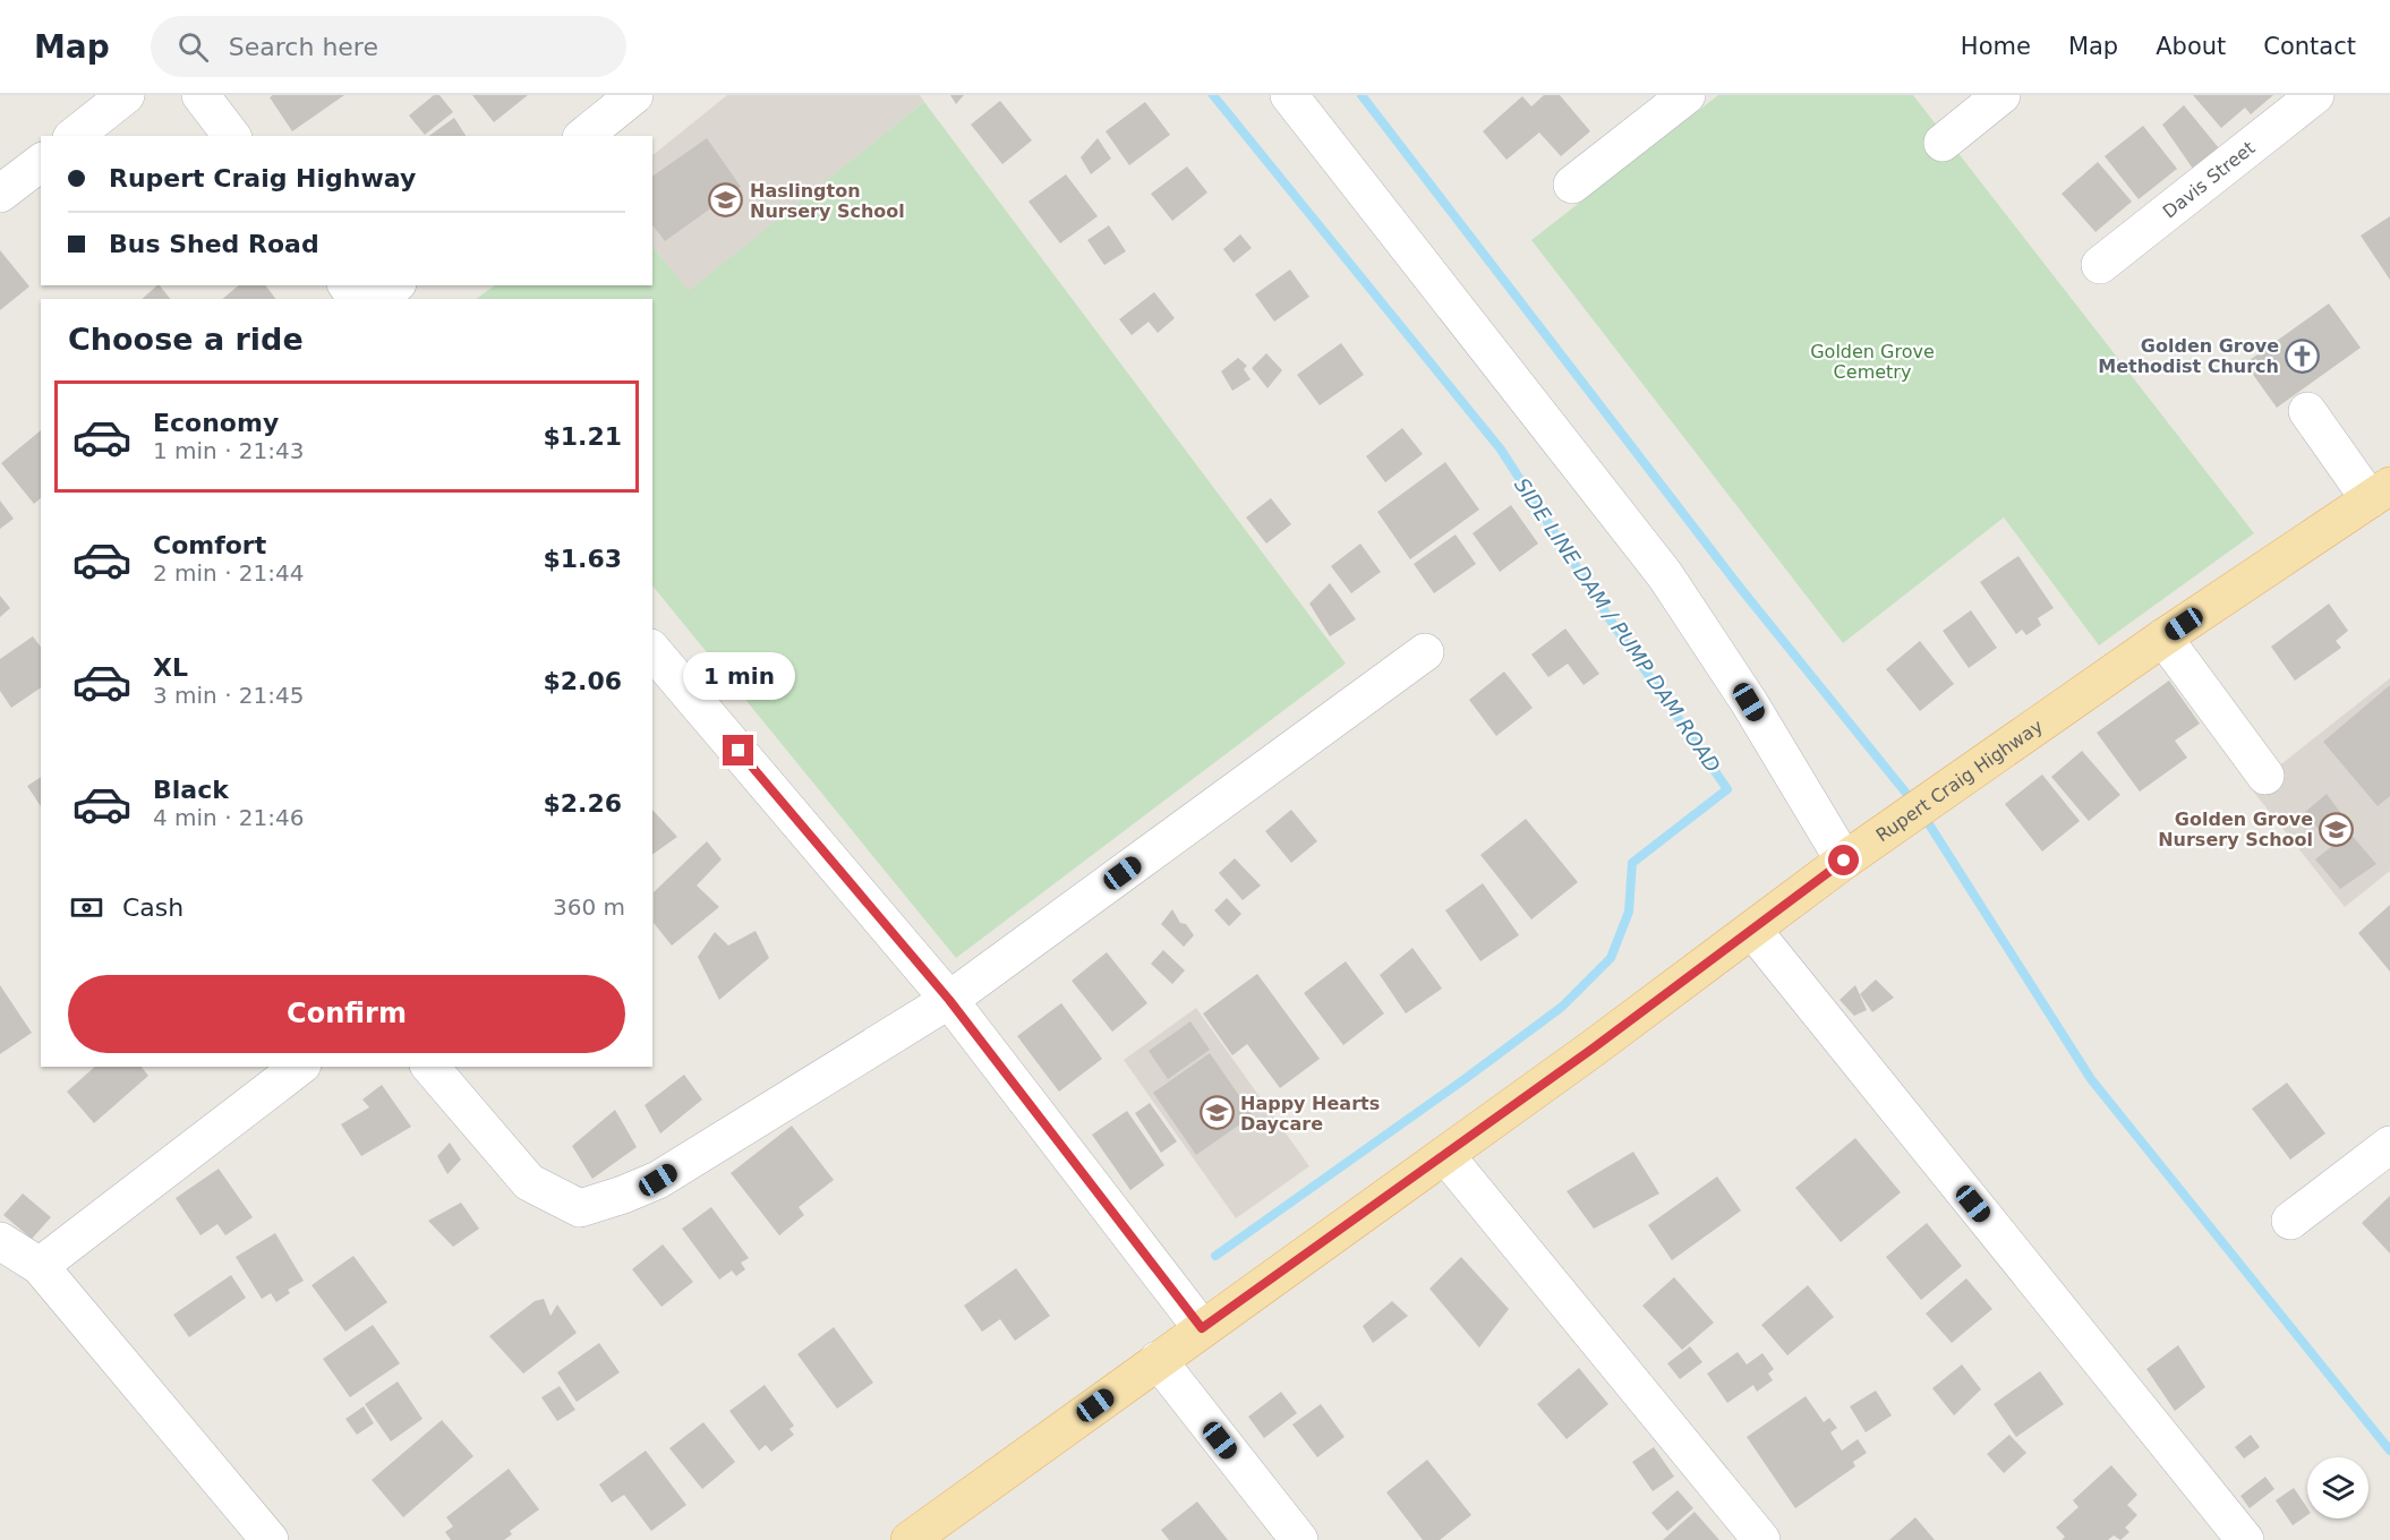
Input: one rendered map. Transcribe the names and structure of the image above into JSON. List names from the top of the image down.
{
  "streets": {
    "main road": ["Rupert Craig Highway"],
    "street": ["Davis Street"]
  },
  "water": ["SIDE LINE DAM / PUMP DAM ROAD"],
  "parks": ["Golden Grove Cemetry"],
  "places": {
    "school or university": ["Haslington Nursery School", "Golden Grove Nursery School", "Happy Hearts Daycare"],
    "church": ["Golden Grove Methodist Church"]
  },
  "page": {
    "header": "Map",
    "search": "Search here",
    "nav": [
      "Home",
      "Map",
      "About",
      "Contact"
    ],
    "banner": ["Rupert Craig Highway", "Bus Shed Road"],
    "heading": "Choose a ride",
    "list": [
      {
        "name": "Economy",
        "note": "1 min · 21:43",
        "value": "$1.21"
      },
      {
        "name": "Comfort",
        "note": "2 min · 21:44",
        "value": "$1.63"
      },
      {
        "name": "XL",
        "note": "3 min · 21:45",
        "value": "$2.06"
      },
      {
        "name": "Black",
        "note": "4 min · 21:46",
        "value": "$2.26"
      }
    ],
    "bubble": "1 min",
    "pay": ["Cash", "360 m"],
    "buttons": "Confirm"
  }
}
